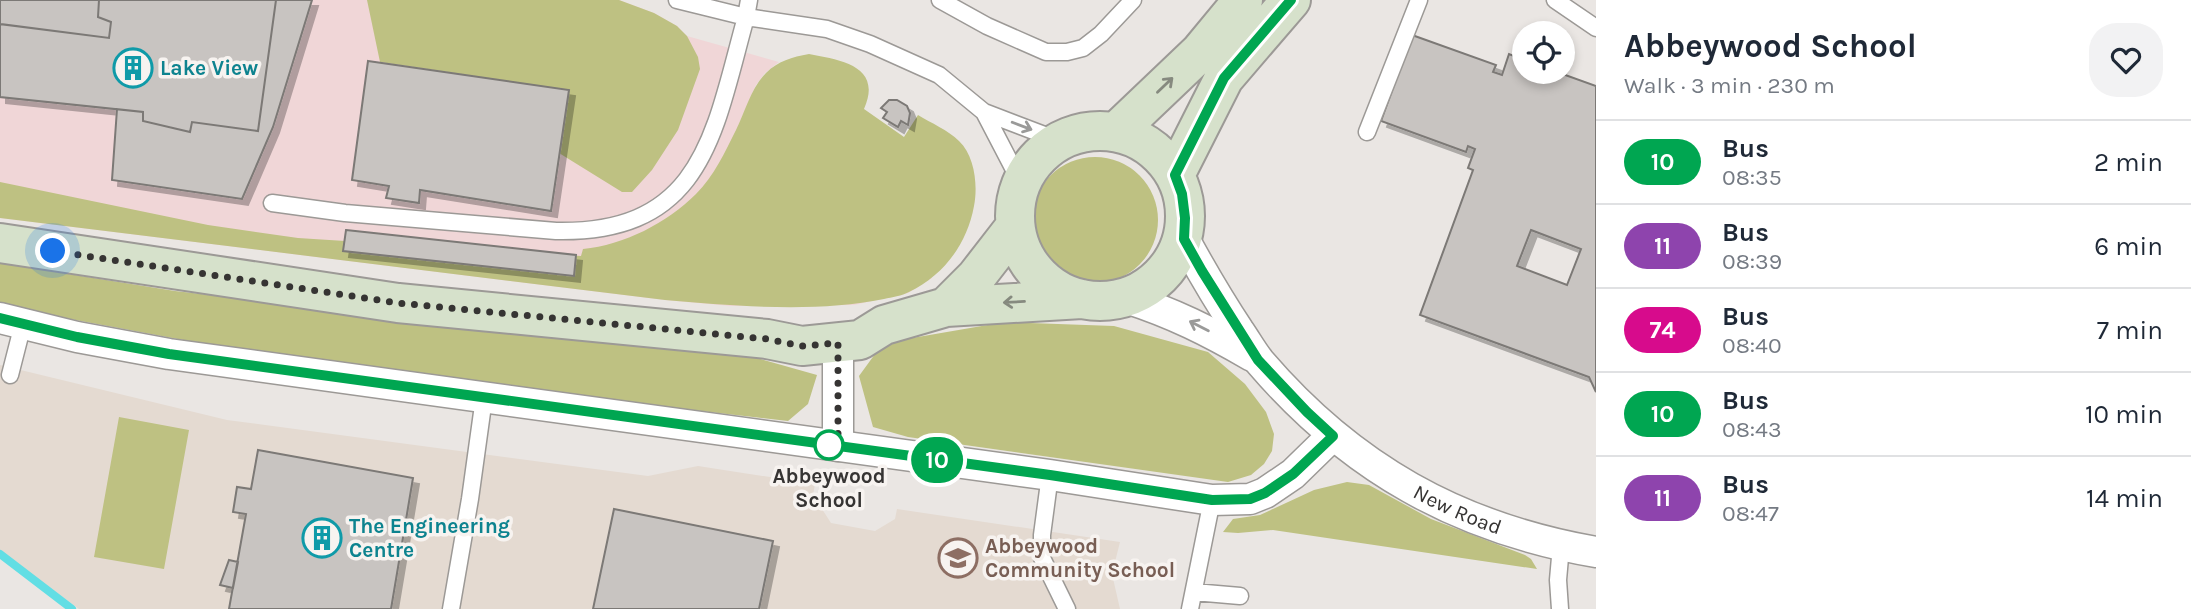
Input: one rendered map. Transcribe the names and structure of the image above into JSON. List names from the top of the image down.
{
  "streets": {
    "street": ["New Road"]
  },
  "places": {
    "building": ["Lake View", "The Engineering Centre"],
    "other": ["Abbeywood School"],
    "school or university": ["Abbeywood Community School"]
  },
  "lines": ["bus line 10"],
  "page": {
    "on_map": "10",
    "heading": ["Abbeywood School", "Walk · 3 min · 230 m"],
    "list": [
      {
        "mark": "10",
        "name": "Bus",
        "note": "08:35",
        "value": "2 min"
      },
      {
        "mark": "11",
        "name": "Bus",
        "note": "08:39",
        "value": "6 min"
      },
      {
        "mark": "74",
        "name": "Bus",
        "note": "08:40",
        "value": "7 min"
      },
      {
        "mark": "10",
        "name": "Bus",
        "note": "08:43",
        "value": "10 min"
      },
      {
        "mark": "11",
        "name": "Bus",
        "note": "08:47",
        "value": "14 min"
      }
    ]
  }
}
